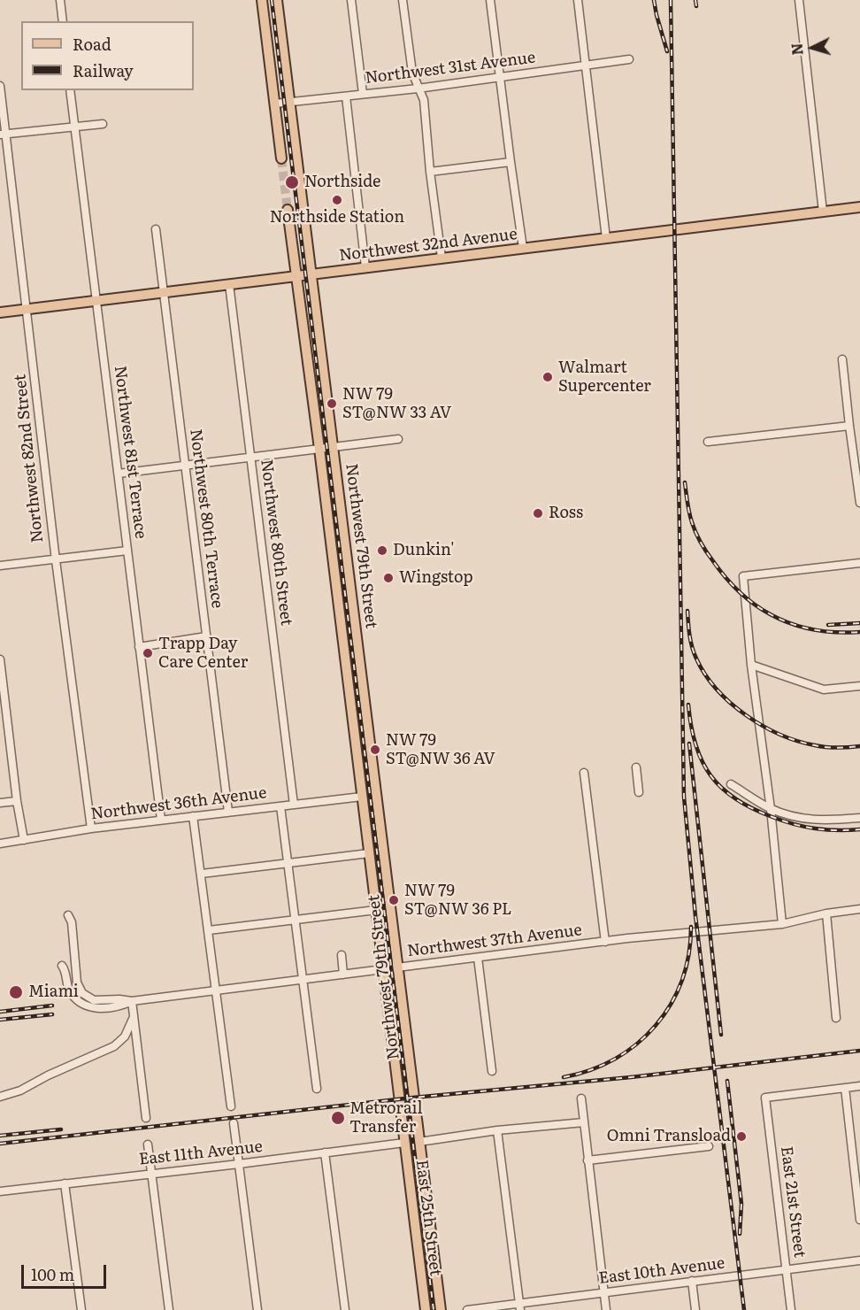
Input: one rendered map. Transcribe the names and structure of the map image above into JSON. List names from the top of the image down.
{
  "streets": {
    "main road": ["Northwest 32nd Avenue", "Northwest 79th Street", "East 25th Street"],
    "street": [
      "Northwest 31st Avenue",
      "Northwest 81st Terrace",
      "Northwest 82nd Street",
      "Northwest 80th Terrace",
      "Northwest 80th Street",
      "Northwest 36th Avenue",
      "Northwest 37th Avenue",
      "East 11th Avenue",
      "East 21st Street",
      "East 10th Avenue"
    ]
  },
  "crossings": [
    ["Northwest 31st Avenue", "Northwest 79th Street"],
    ["Northwest 32nd Avenue", "Northwest 81st Terrace"],
    ["Northwest 32nd Avenue", "Northwest 82nd Street"],
    ["Northwest 32nd Avenue", "Northwest 80th Terrace"],
    ["Northwest 32nd Avenue", "Northwest 80th Street"],
    ["Northwest 32nd Avenue", "Northwest 79th Street"],
    ["Northwest 81st Terrace", "Northwest 36th Avenue"],
    ["Northwest 82nd Street", "Northwest 36th Avenue"],
    ["Northwest 80th Terrace", "Northwest 36th Avenue"],
    ["Northwest 80th Street", "Northwest 36th Avenue"],
    ["Northwest 79th Street", "Northwest 36th Avenue"],
    ["Northwest 79th Street", "Northwest 37th Avenue"],
    ["Northwest 79th Street", "East 25th Street"],
    ["East 11th Avenue", "East 25th Street"],
    ["East 21st Street", "East 10th Avenue"]
  ],
  "places": [
    "Northside",
    "Northside Station",
    "Walmart Supercenter",
    "NW 79 ST@NW 33 AV",
    "Ross",
    "Dunkin'",
    "Wingstop",
    "Trapp Day Care Center",
    "NW 79 ST@NW 36 AV",
    "NW 79 ST@NW 36 PL",
    "Miami",
    "Metrorail Transfer",
    "Omni Transload"
  ],
  "legend": ["Road", "Railway"],
  "scale_bar": "100 m",
  "north": "left"
}
